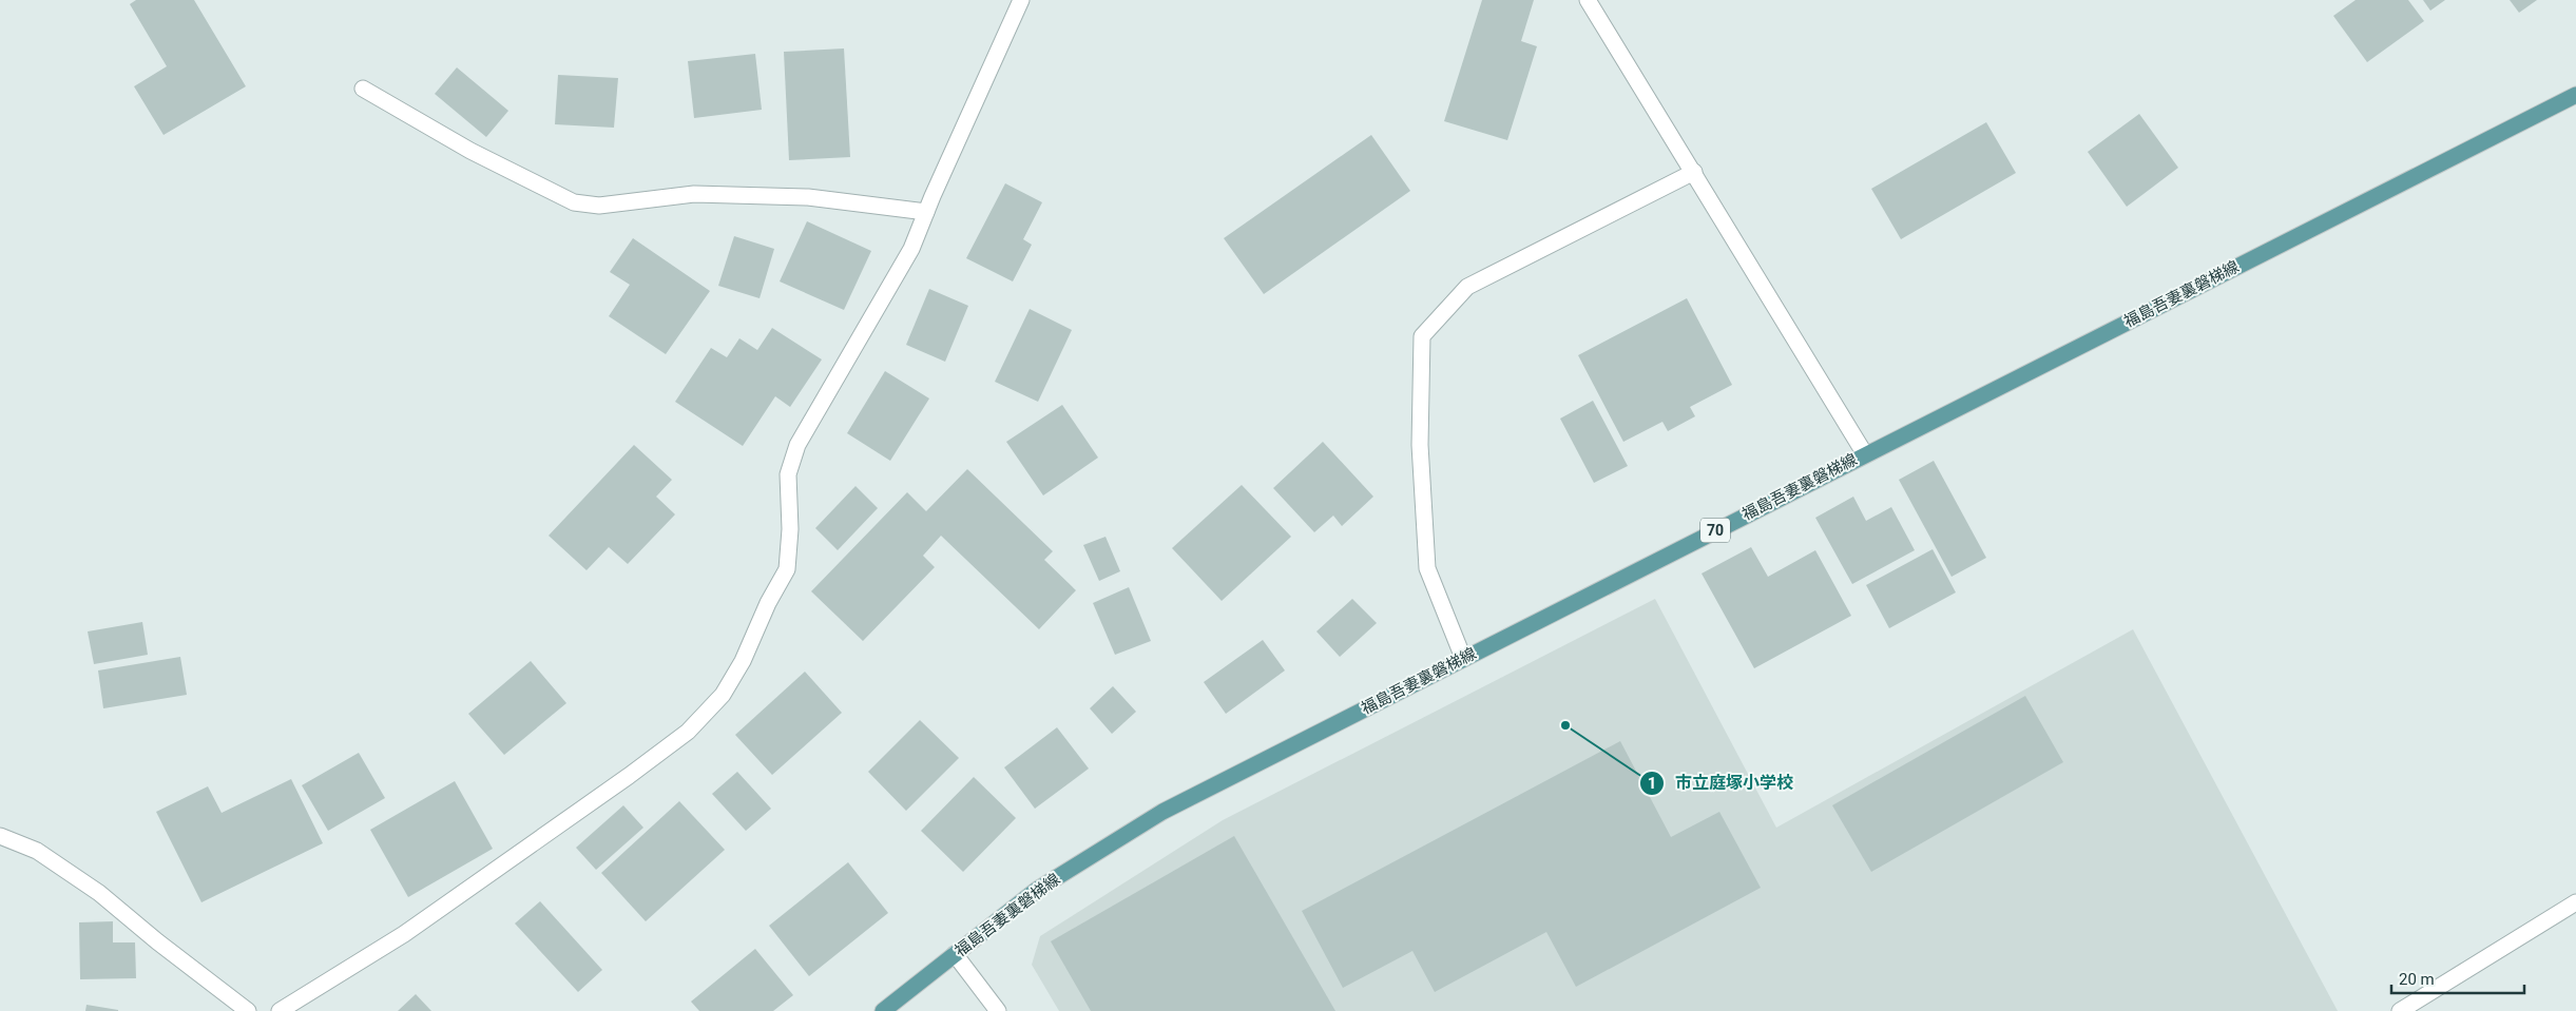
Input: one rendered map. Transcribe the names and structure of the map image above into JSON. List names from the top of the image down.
{
  "streets": {
    "main road": ["福島吾妻裏磐梯線", "70"]
  },
  "places": ["市立庭塚小学校"],
  "scale_bar": "20 m"
}
